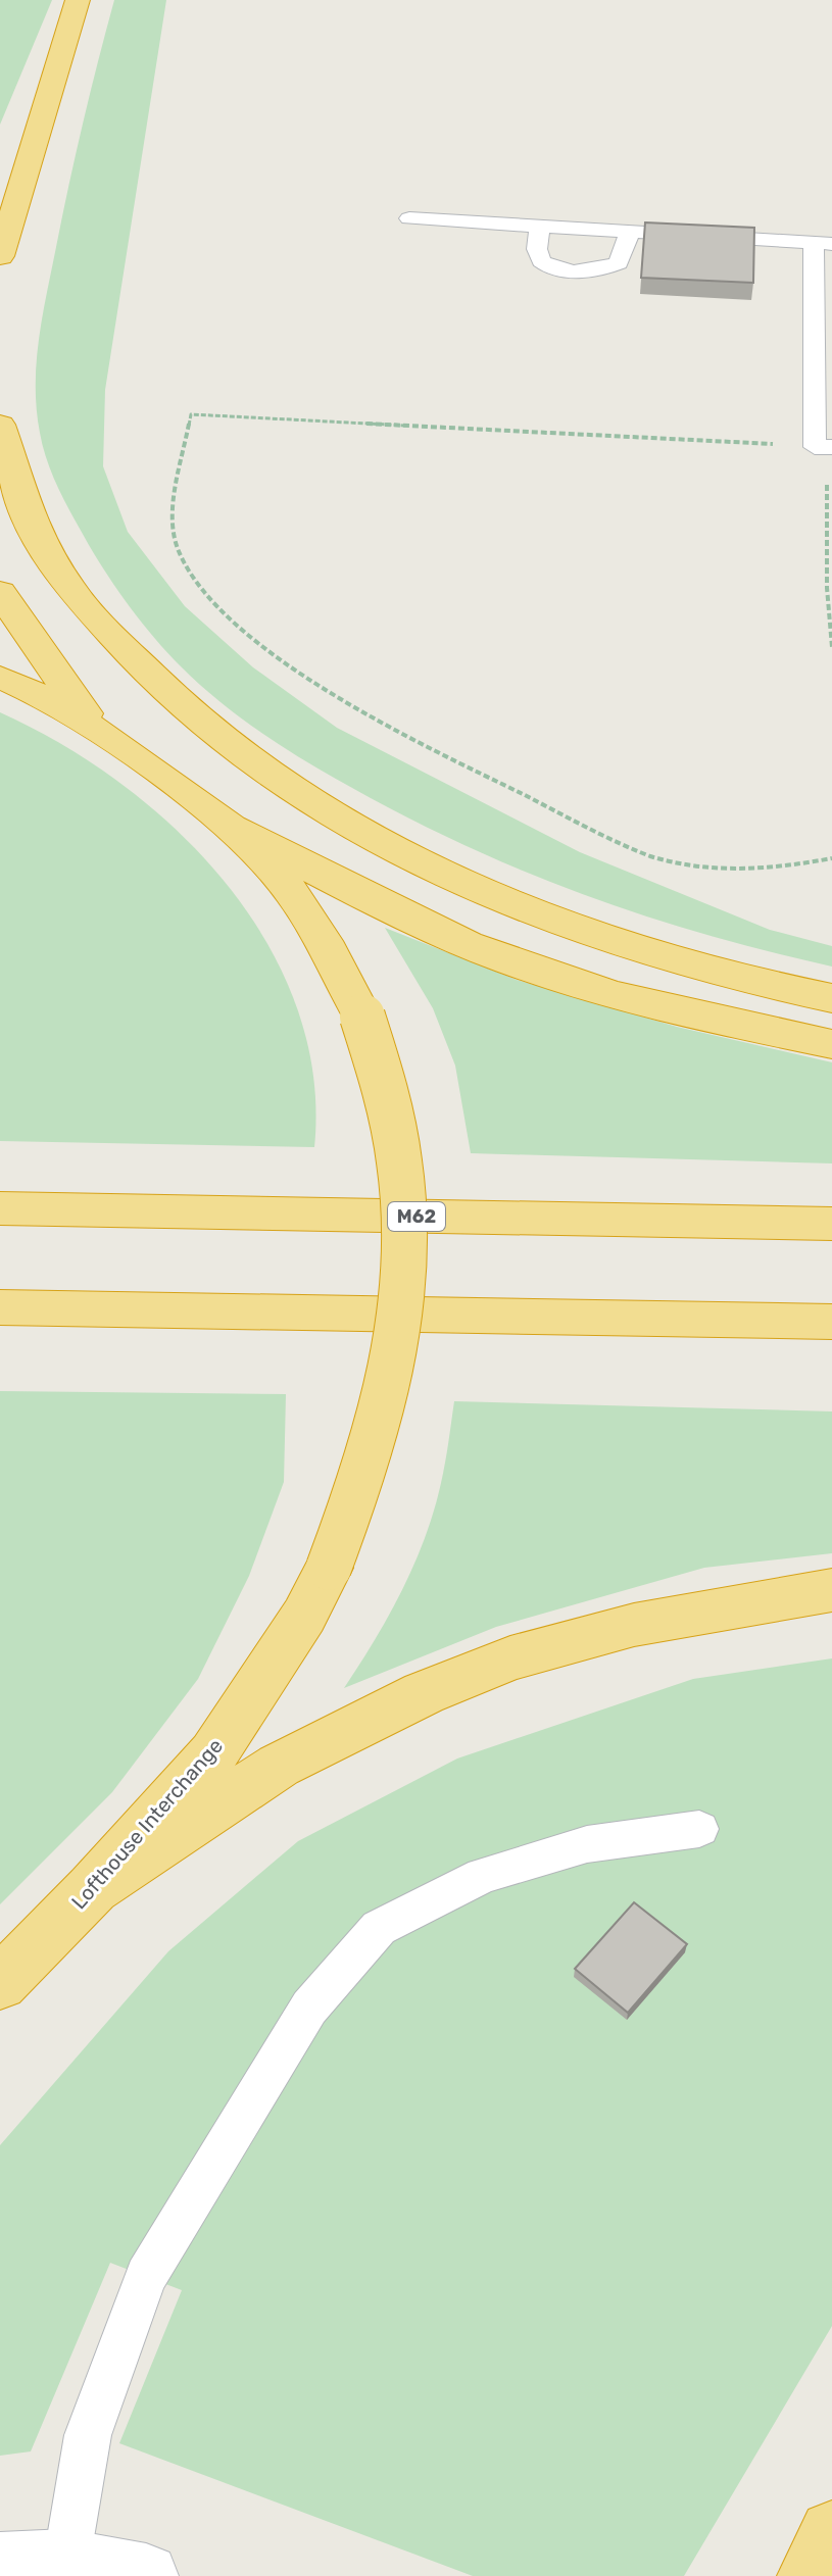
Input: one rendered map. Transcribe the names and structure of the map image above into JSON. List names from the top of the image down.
{
  "streets": {
    "highway": ["M62", "Lofthouse Interchange"]
  }
}
